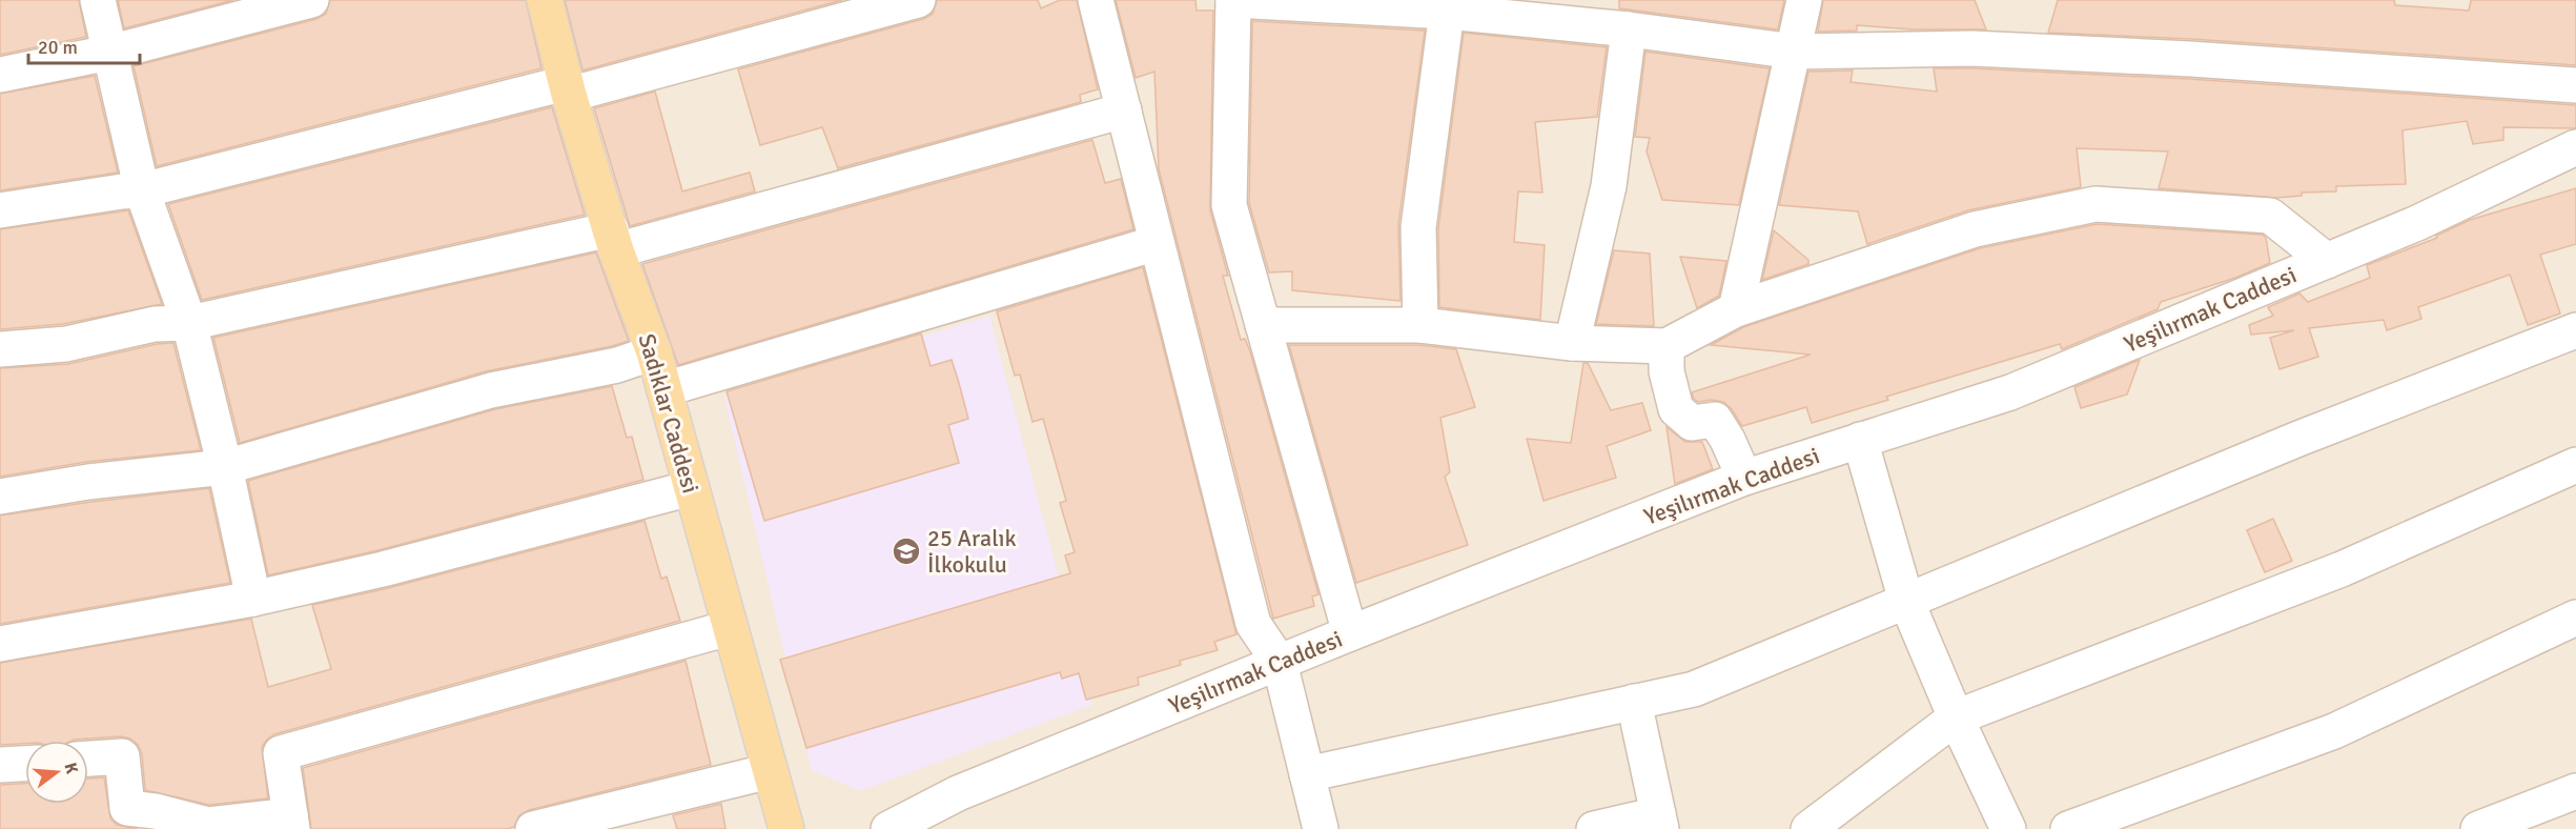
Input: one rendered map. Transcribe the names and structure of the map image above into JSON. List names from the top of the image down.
{
  "streets": {
    "main road": ["Sadıklar Caddesi"],
    "street": ["Yeşilırmak Caddesi"]
  },
  "places": {
    "school or university": ["25 Aralık İlkokulu"]
  },
  "scale_bar": "20 m",
  "north": "right"
}
